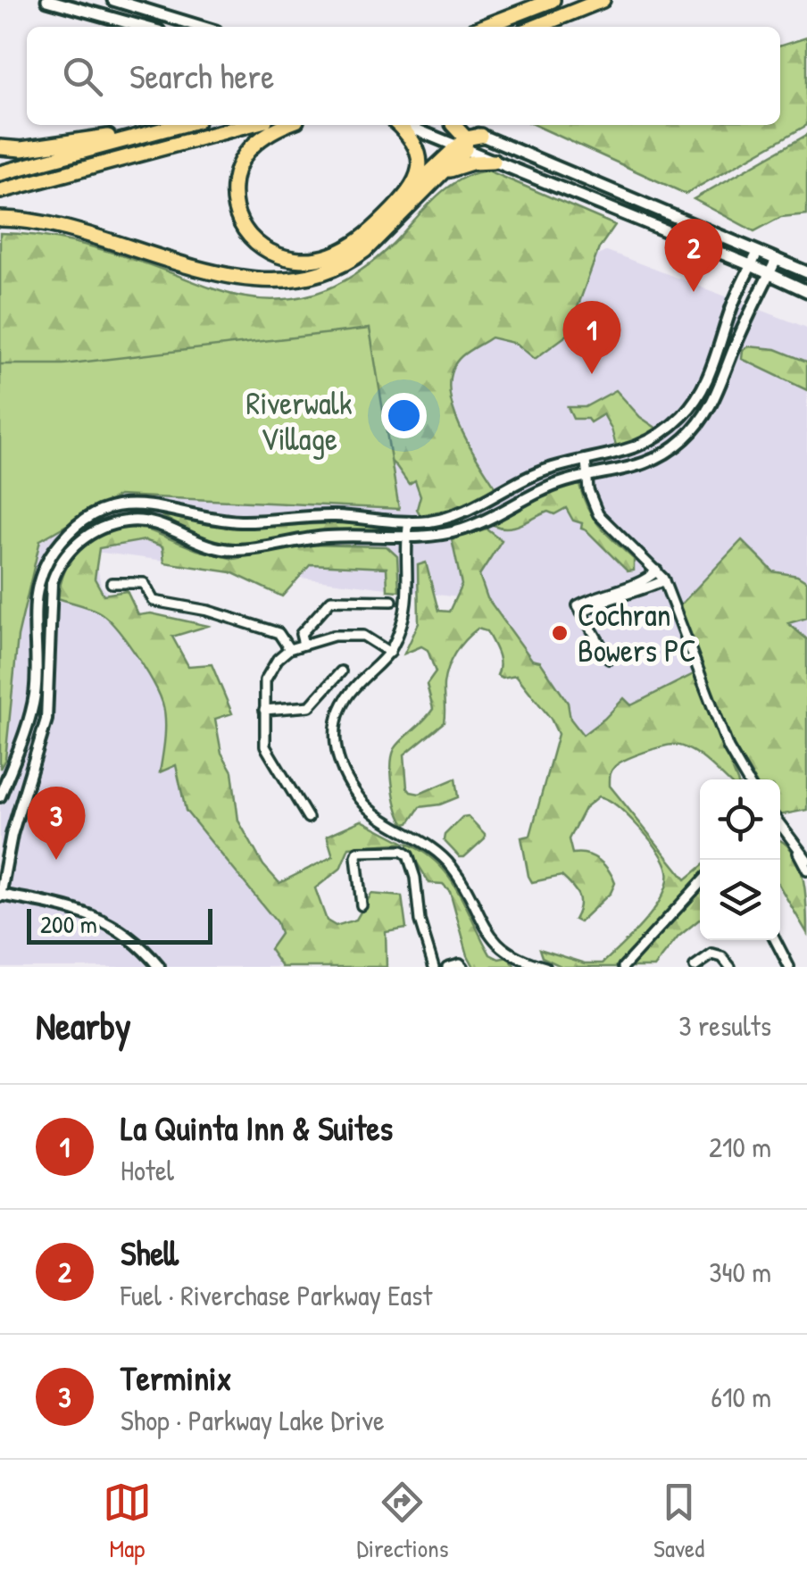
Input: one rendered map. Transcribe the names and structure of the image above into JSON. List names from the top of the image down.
{
  "parks": ["Riverwalk Village"],
  "places": ["Cochran Bowers PC"],
  "scale_bar": "200 m",
  "page": {
    "search": "Search here",
    "pins": ["2", "1", "3"],
    "scale": "200 m",
    "heading": ["Nearby", "3 results"],
    "list": [
      {
        "mark": "1",
        "name": "La Quinta Inn & Suites",
        "note": "Hotel",
        "value": "210 m"
      },
      {
        "mark": "2",
        "name": "Shell",
        "note": "Fuel · Riverchase Parkway East",
        "value": "340 m"
      },
      {
        "mark": "3",
        "name": "Terminix",
        "note": "Shop · Parkway Lake Drive",
        "value": "610 m"
      }
    ],
    "nav": ["Map", "Directions", "Saved"]
  }
}
